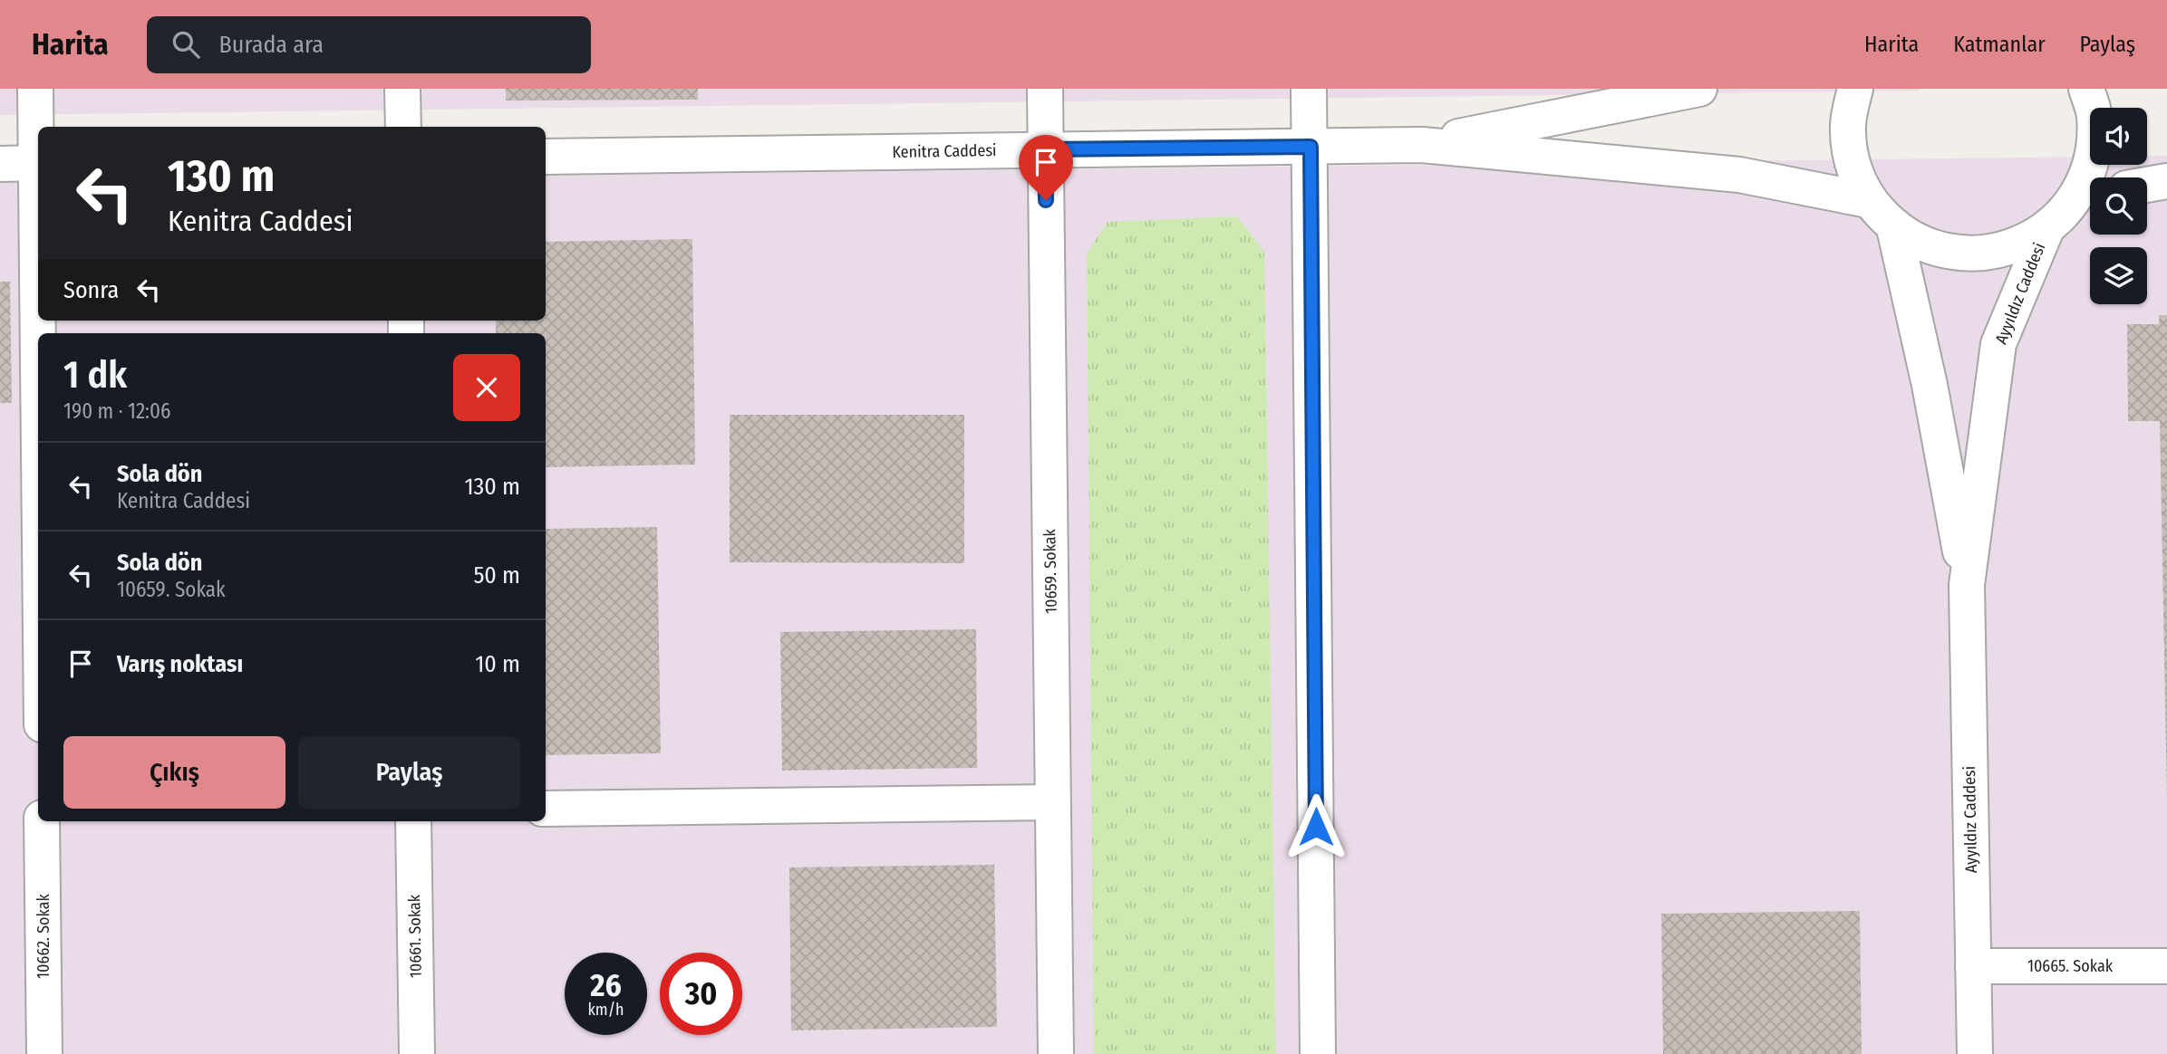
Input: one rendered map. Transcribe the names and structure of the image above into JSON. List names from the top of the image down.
{
  "streets": {
    "street": [
      "Kenitra Caddesi",
      "Ayyıldız Caddesi",
      "10659. Sokak",
      "10662. Sokak",
      "10661. Sokak",
      "10665. Sokak"
    ]
  },
  "crossings": [
    ["Kenitra Caddesi", "10659. Sokak"],
    ["Ayyıldız Caddesi", "10665. Sokak"]
  ],
  "page": {
    "header": "Harita",
    "search": "Burada ara",
    "nav": ["Harita", "Katmanlar", "Paylaş"],
    "turn": ["130 m", "Kenitra Caddesi"],
    "then": "Sonra",
    "heading": ["1 dk", "190 m · 12:06"],
    "list": [
      {
        "name": "Sola dön",
        "note": "Kenitra Caddesi",
        "value": "130 m"
      },
      {
        "name": "Sola dön",
        "note": "10659. Sokak",
        "value": "50 m"
      },
      {
        "name": "Varış noktası",
        "value": "10 m"
      }
    ],
    "buttons": ["Çıkış", "Paylaş"],
    "speed": "26 km/h",
    "limit": "30"
  }
}
